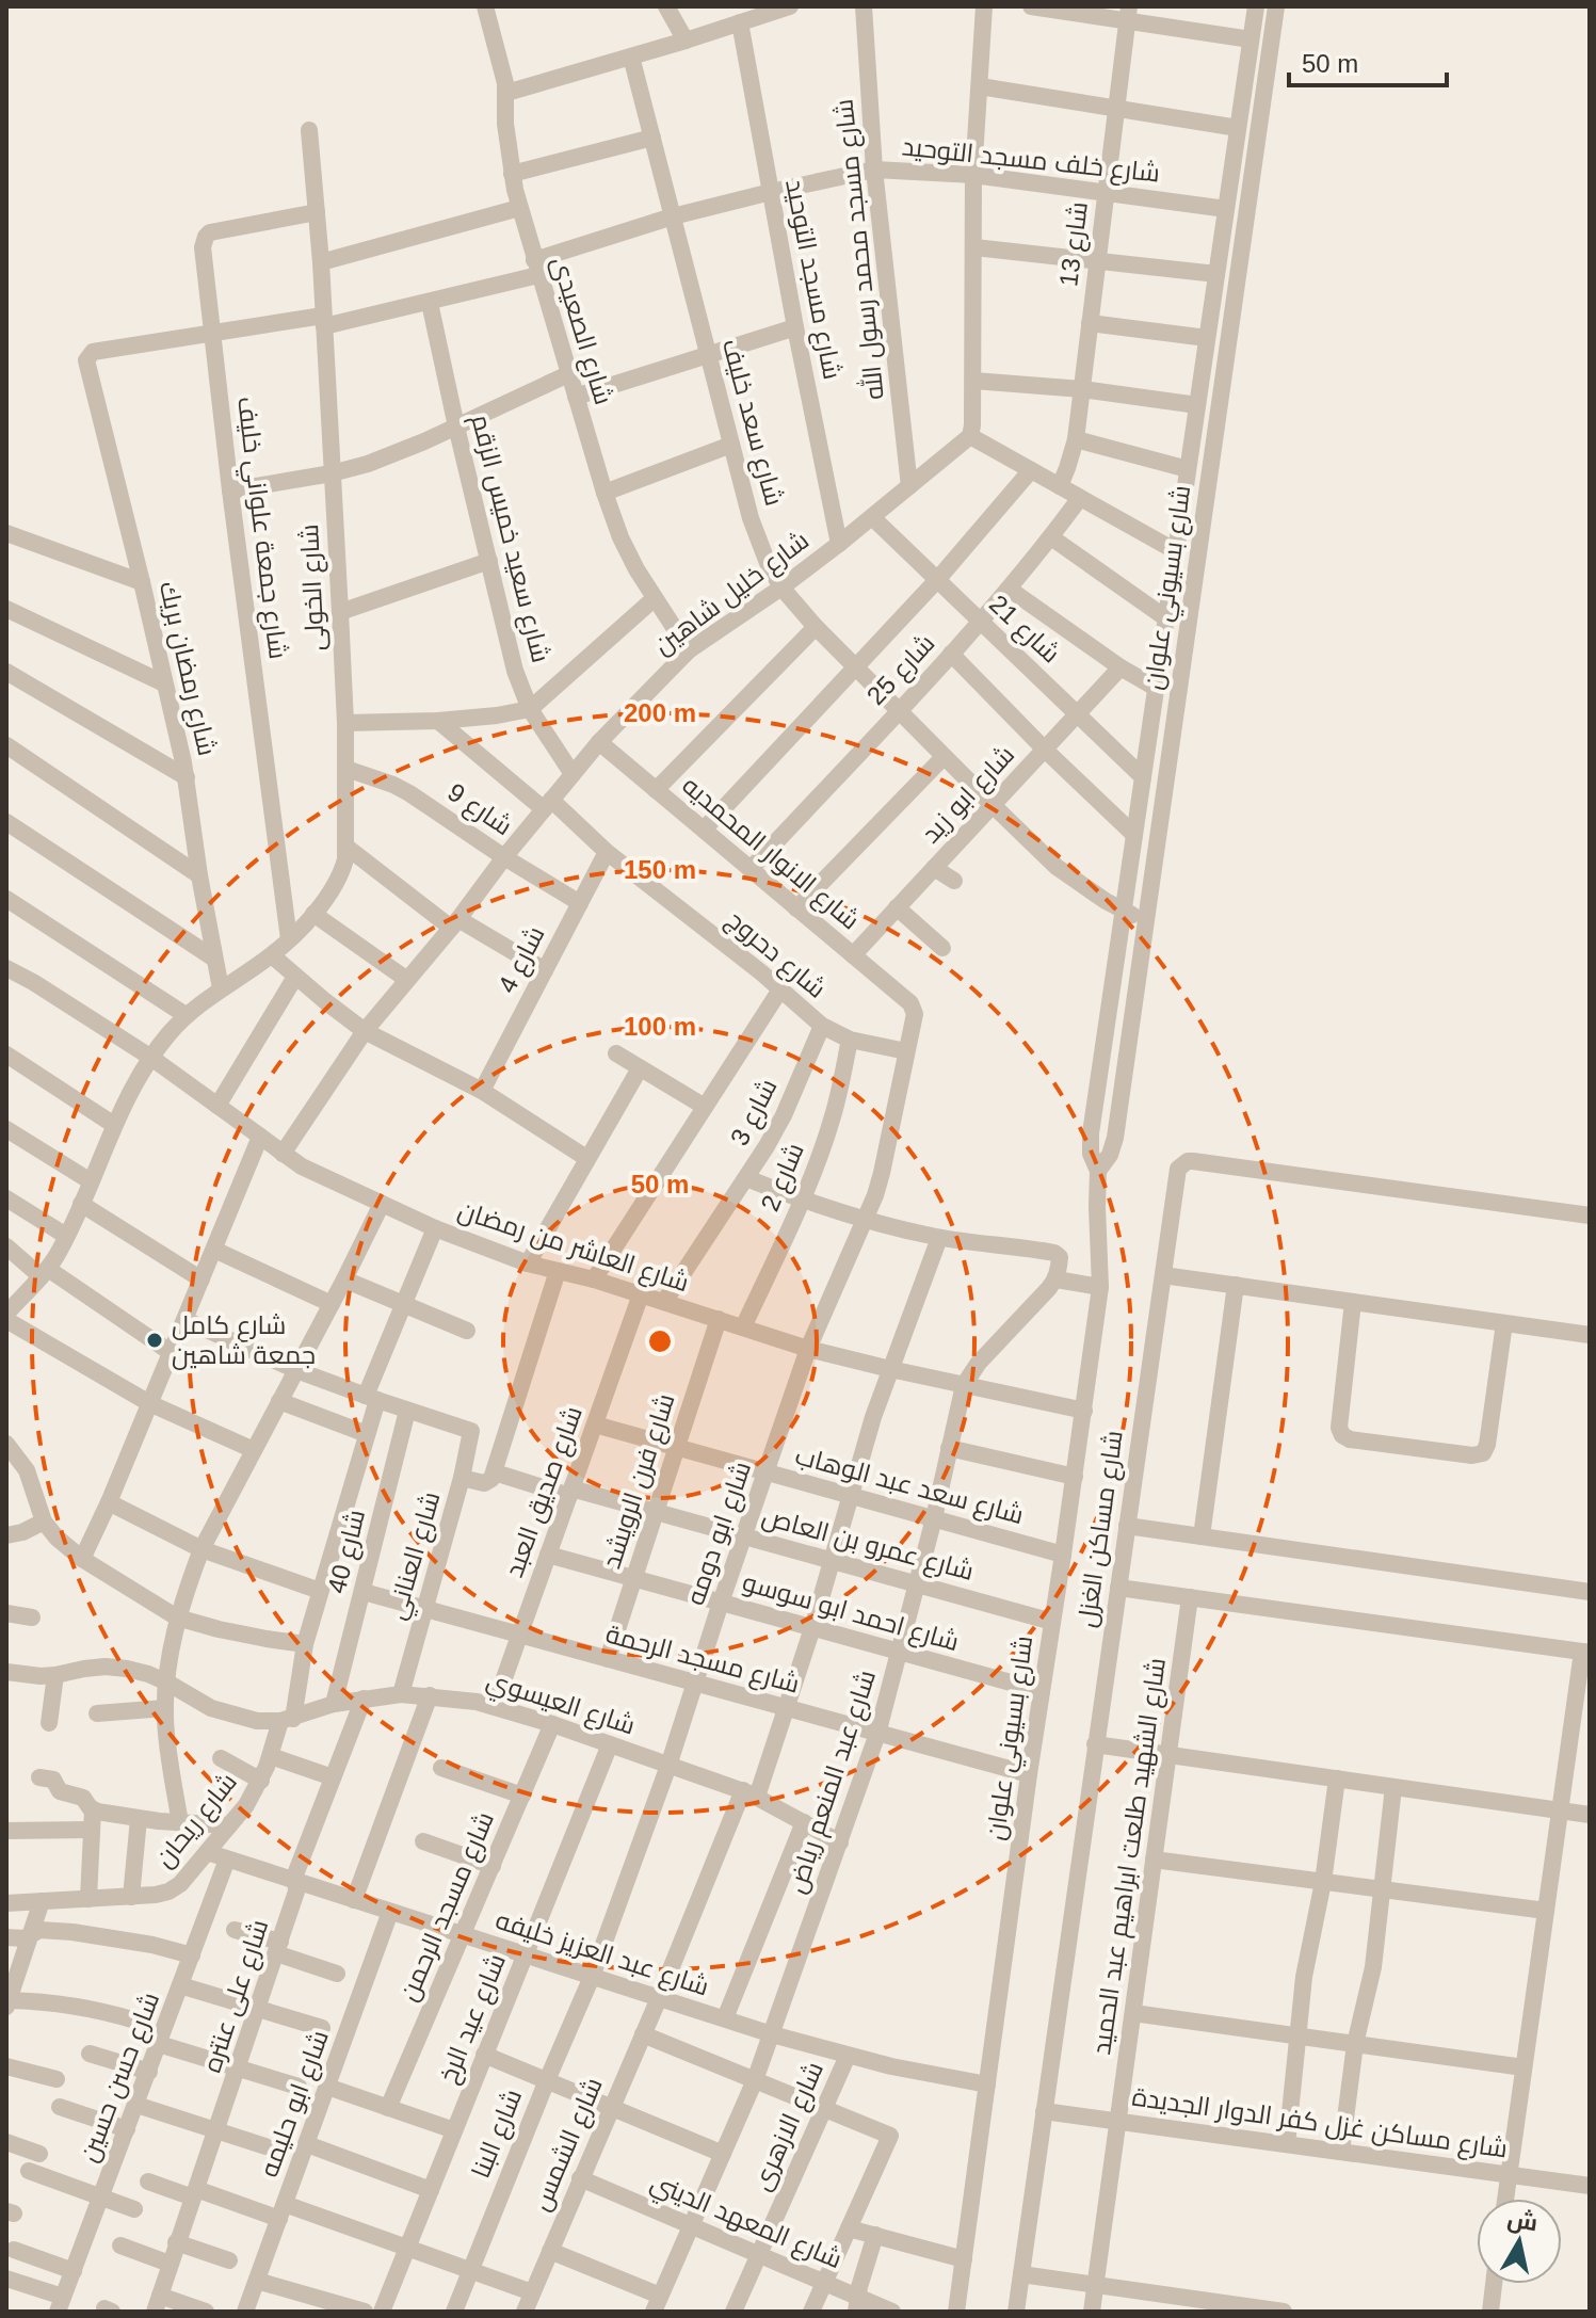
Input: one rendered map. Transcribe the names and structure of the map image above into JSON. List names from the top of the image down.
{
  "streets": {
    "street": [
      "شارع خلف مسجد التوحيد",
      "شارع 13",
      "شارع مسجد محمد رسول الله",
      "شارع مسجد التوحيد",
      "شارع الصعيدى",
      "شارع سعد خليف",
      "شارع جمعة علواني خليف",
      "شارع سعيد خميس الزقم",
      "شارع الخولى",
      "شارع بسيوني علوان",
      "شارع خليل شاهين",
      "شارع 21",
      "شارع رمضان بريك",
      "شارع 25",
      "شارع ابو زيد",
      "شارع 9",
      "شارع الانوار المحمديه",
      "شارع دحروج",
      "شارع 4",
      "شارع 3",
      "شارع 2",
      "شارع العاشر من رمضان",
      "شارع فرن الرويشد",
      "شارع سعد عبد الوهاب",
      "شارع صديق العبد",
      "شارع مساكن الغزل",
      "شارع ابو دومه",
      "شارع عمرو بن العاص",
      "شارع 40",
      "شارع العناني",
      "شارع احمد ابو سوسو",
      "شارع مسجد الرحمة",
      "شارع العيسوي",
      "شارع عبد المنعم رياض",
      "شارع ريحان",
      "شارع الشهيد طلعت ابراهيم عبد الحميد",
      "شارع مسجد الرحمن",
      "شارع عبد العزيز خليفه",
      "شارع على عنتره",
      "شارع عيد الرخ",
      "شارع حسن حسين",
      "شارع ابو حليمه",
      "شارع مساكن غزل كفر الدوار الجديدة",
      "شارع الازهرى",
      "شارع البنا",
      "شارع الشمس",
      "شارع المعهد الديني"
    ]
  },
  "crossings": [
    ["شارع خلف مسجد التوحيد", "شارع 13"],
    ["شارع خلف مسجد التوحيد", "شارع مسجد محمد رسول الله"],
    ["شارع خلف مسجد التوحيد", "شارع مسجد التوحيد"],
    ["شارع خلف مسجد التوحيد", "شارع الصعيدى"],
    ["شارع خلف مسجد التوحيد", "شارع سعد خليف"],
    ["شارع خلف مسجد التوحيد", "شارع جمعة علواني خليف"],
    ["شارع خلف مسجد التوحيد", "شارع سعيد خميس الزقم"],
    ["شارع خلف مسجد التوحيد", "شارع الخولى"],
    ["شارع خلف مسجد التوحيد", "شارع بسيوني علوان"],
    ["شارع خلف مسجد التوحيد", "شارع رمضان بريك"],
    ["شارع مسجد محمد رسول الله", "شارع خليل شاهين"],
    ["شارع مسجد التوحيد", "شارع خليل شاهين"],
    ["شارع الصعيدى", "شارع خليل شاهين"],
    ["شارع سعد خليف", "شارع بسيوني علوان"],
    ["شارع سعد خليف", "شارع خليل شاهين"],
    ["شارع سعد خليف", "شارع 25"],
    ["شارع سعد خليف", "شارع ابو زيد"],
    ["شارع جمعة علواني خليف", "شارع الخولى"],
    ["شارع سعيد خميس الزقم", "شارع خليل شاهين"],
    ["شارع الخولى", "شارع رمضان بريك"],
    ["شارع الخولى", "شارع 9"],
    ["شارع الخولى", "شارع العاشر من رمضان"],
    ["شارع بسيوني علوان", "شارع 21"],
    ["شارع بسيوني علوان", "شارع العاشر من رمضان"],
    ["شارع بسيوني علوان", "شارع سعد عبد الوهاب"],
    ["شارع بسيوني علوان", "شارع عمرو بن العاص"],
    ["شارع بسيوني علوان", "شارع احمد ابو سوسو"],
    ["شارع بسيوني علوان", "شارع مسجد الرحمة"],
    ["شارع بسيوني علوان", "شارع عبد العزيز خليفه"],
    ["شارع خليل شاهين", "شارع 21"],
    ["شارع خليل شاهين", "شارع 9"],
    ["شارع خليل شاهين", "شارع الانوار المحمديه"],
    ["شارع خليل شاهين", "شارع دحروج"],
    ["شارع خليل شاهين", "شارع العاشر من رمضان"],
    ["شارع 21", "شارع 25"],
    ["شارع 21", "شارع ابو زيد"],
    ["شارع 25", "شارع الانوار المحمديه"],
    ["شارع ابو زيد", "شارع الانوار المحمديه"],
    ["شارع 9", "شارع 4"],
    ["شارع الانوار المحمديه", "شارع ابو دومه"],
    ["شارع دحروج", "شارع 4"],
    ["شارع دحروج", "شارع 3"],
    ["شارع دحروج", "شارع 2"],
    ["شارع دحروج", "شارع ابو دومه"],
    ["شارع 3", "شارع العاشر من رمضان"],
    ["شارع 2", "شارع العاشر من رمضان"],
    ["شارع العاشر من رمضان", "شارع فرن الرويشد"],
    ["شارع العاشر من رمضان", "شارع صديق العبد"],
    ["شارع العاشر من رمضان", "شارع ابو دومه"],
    ["شارع العاشر من رمضان", "شارع عبد المنعم رياض"],
    ["شارع العاشر من رمضان", "شارع ريحان"],
    ["شارع العاشر من رمضان", "شارع الشمس"],
    ["شارع فرن الرويشد", "شارع سعد عبد الوهاب"],
    ["شارع فرن الرويشد", "شارع عمرو بن العاص"],
    ["شارع فرن الرويشد", "شارع احمد ابو سوسو"],
    ["شارع فرن الرويشد", "شارع مسجد الرحمة"],
    ["شارع سعد عبد الوهاب", "شارع صديق العبد"],
    ["شارع سعد عبد الوهاب", "شارع ابو دومه"],
    ["شارع سعد عبد الوهاب", "شارع عبد المنعم رياض"],
    ["شارع سعد عبد الوهاب", "شارع الشمس"],
    ["شارع صديق العبد", "شارع عمرو بن العاص"],
    ["شارع صديق العبد", "شارع احمد ابو سوسو"],
    ["شارع صديق العبد", "شارع مسجد الرحمة"],
    ["شارع صديق العبد", "شارع العيسوي"],
    ["شارع مساكن الغزل", "شارع مساكن غزل كفر الدوار الجديدة"],
    ["شارع ابو دومه", "شارع عمرو بن العاص"],
    ["شارع ابو دومه", "شارع احمد ابو سوسو"],
    ["شارع ابو دومه", "شارع مسجد الرحمة"],
    ["شارع ابو دومه", "شارع العيسوي"],
    ["شارع ابو دومه", "شارع عبد العزيز خليفه"],
    ["شارع ابو دومه", "شارع البنا"],
    ["شارع عمرو بن العاص", "شارع عبد المنعم رياض"],
    ["شارع عمرو بن العاص", "شارع الشمس"],
    ["شارع 40", "شارع العناني"],
    ["شارع 40", "شارع مسجد الرحمة"],
    ["شارع 40", "شارع العيسوي"],
    ["شارع العناني", "شارع مسجد الرحمة"],
    ["شارع العناني", "شارع العيسوي"],
    ["شارع احمد ابو سوسو", "شارع عبد المنعم رياض"],
    ["شارع احمد ابو سوسو", "شارع الشمس"],
    ["شارع مسجد الرحمة", "شارع عبد المنعم رياض"],
    ["شارع مسجد الرحمة", "شارع الشمس"],
    ["شارع العيسوي", "شارع عبد المنعم رياض"],
    ["شارع العيسوي", "شارع ريحان"],
    ["شارع العيسوي", "شارع مسجد الرحمن"],
    ["شارع العيسوي", "شارع على عنتره"],
    ["شارع العيسوي", "شارع عيد الرخ"],
    ["شارع العيسوي", "شارع الشمس"],
    ["شارع عبد المنعم رياض", "شارع عبد العزيز خليفه"],
    ["شارع عبد المنعم رياض", "شارع المعهد الديني"],
    ["شارع ريحان", "شارع عبد العزيز خليفه"],
    ["شارع الشهيد طلعت ابراهيم عبد الحميد", "شارع مساكن غزل كفر الدوار الجديدة"],
    ["شارع مسجد الرحمن", "شارع عبد العزيز خليفه"],
    ["شارع عبد العزيز خليفه", "شارع على عنتره"],
    ["شارع عبد العزيز خليفه", "شارع عيد الرخ"],
    ["شارع عبد العزيز خليفه", "شارع حسن حسين"],
    ["شارع عبد العزيز خليفه", "شارع ابو حليمه"],
    ["شارع عبد العزيز خليفه", "شارع الازهرى"],
    ["شارع عبد العزيز خليفه", "شارع البنا"],
    ["شارع عبد العزيز خليفه", "شارع الشمس"],
    ["شارع الازهرى", "شارع المعهد الديني"],
    ["شارع الشمس", "شارع المعهد الديني"]
  ],
  "places": ["شارع كامل جمعة شاهين"],
  "scale_bar": "50 m",
  "north": "top",
  "rings": [
    "200 m",
    "150 m",
    "100 m",
    "50 m"
  ]
}
